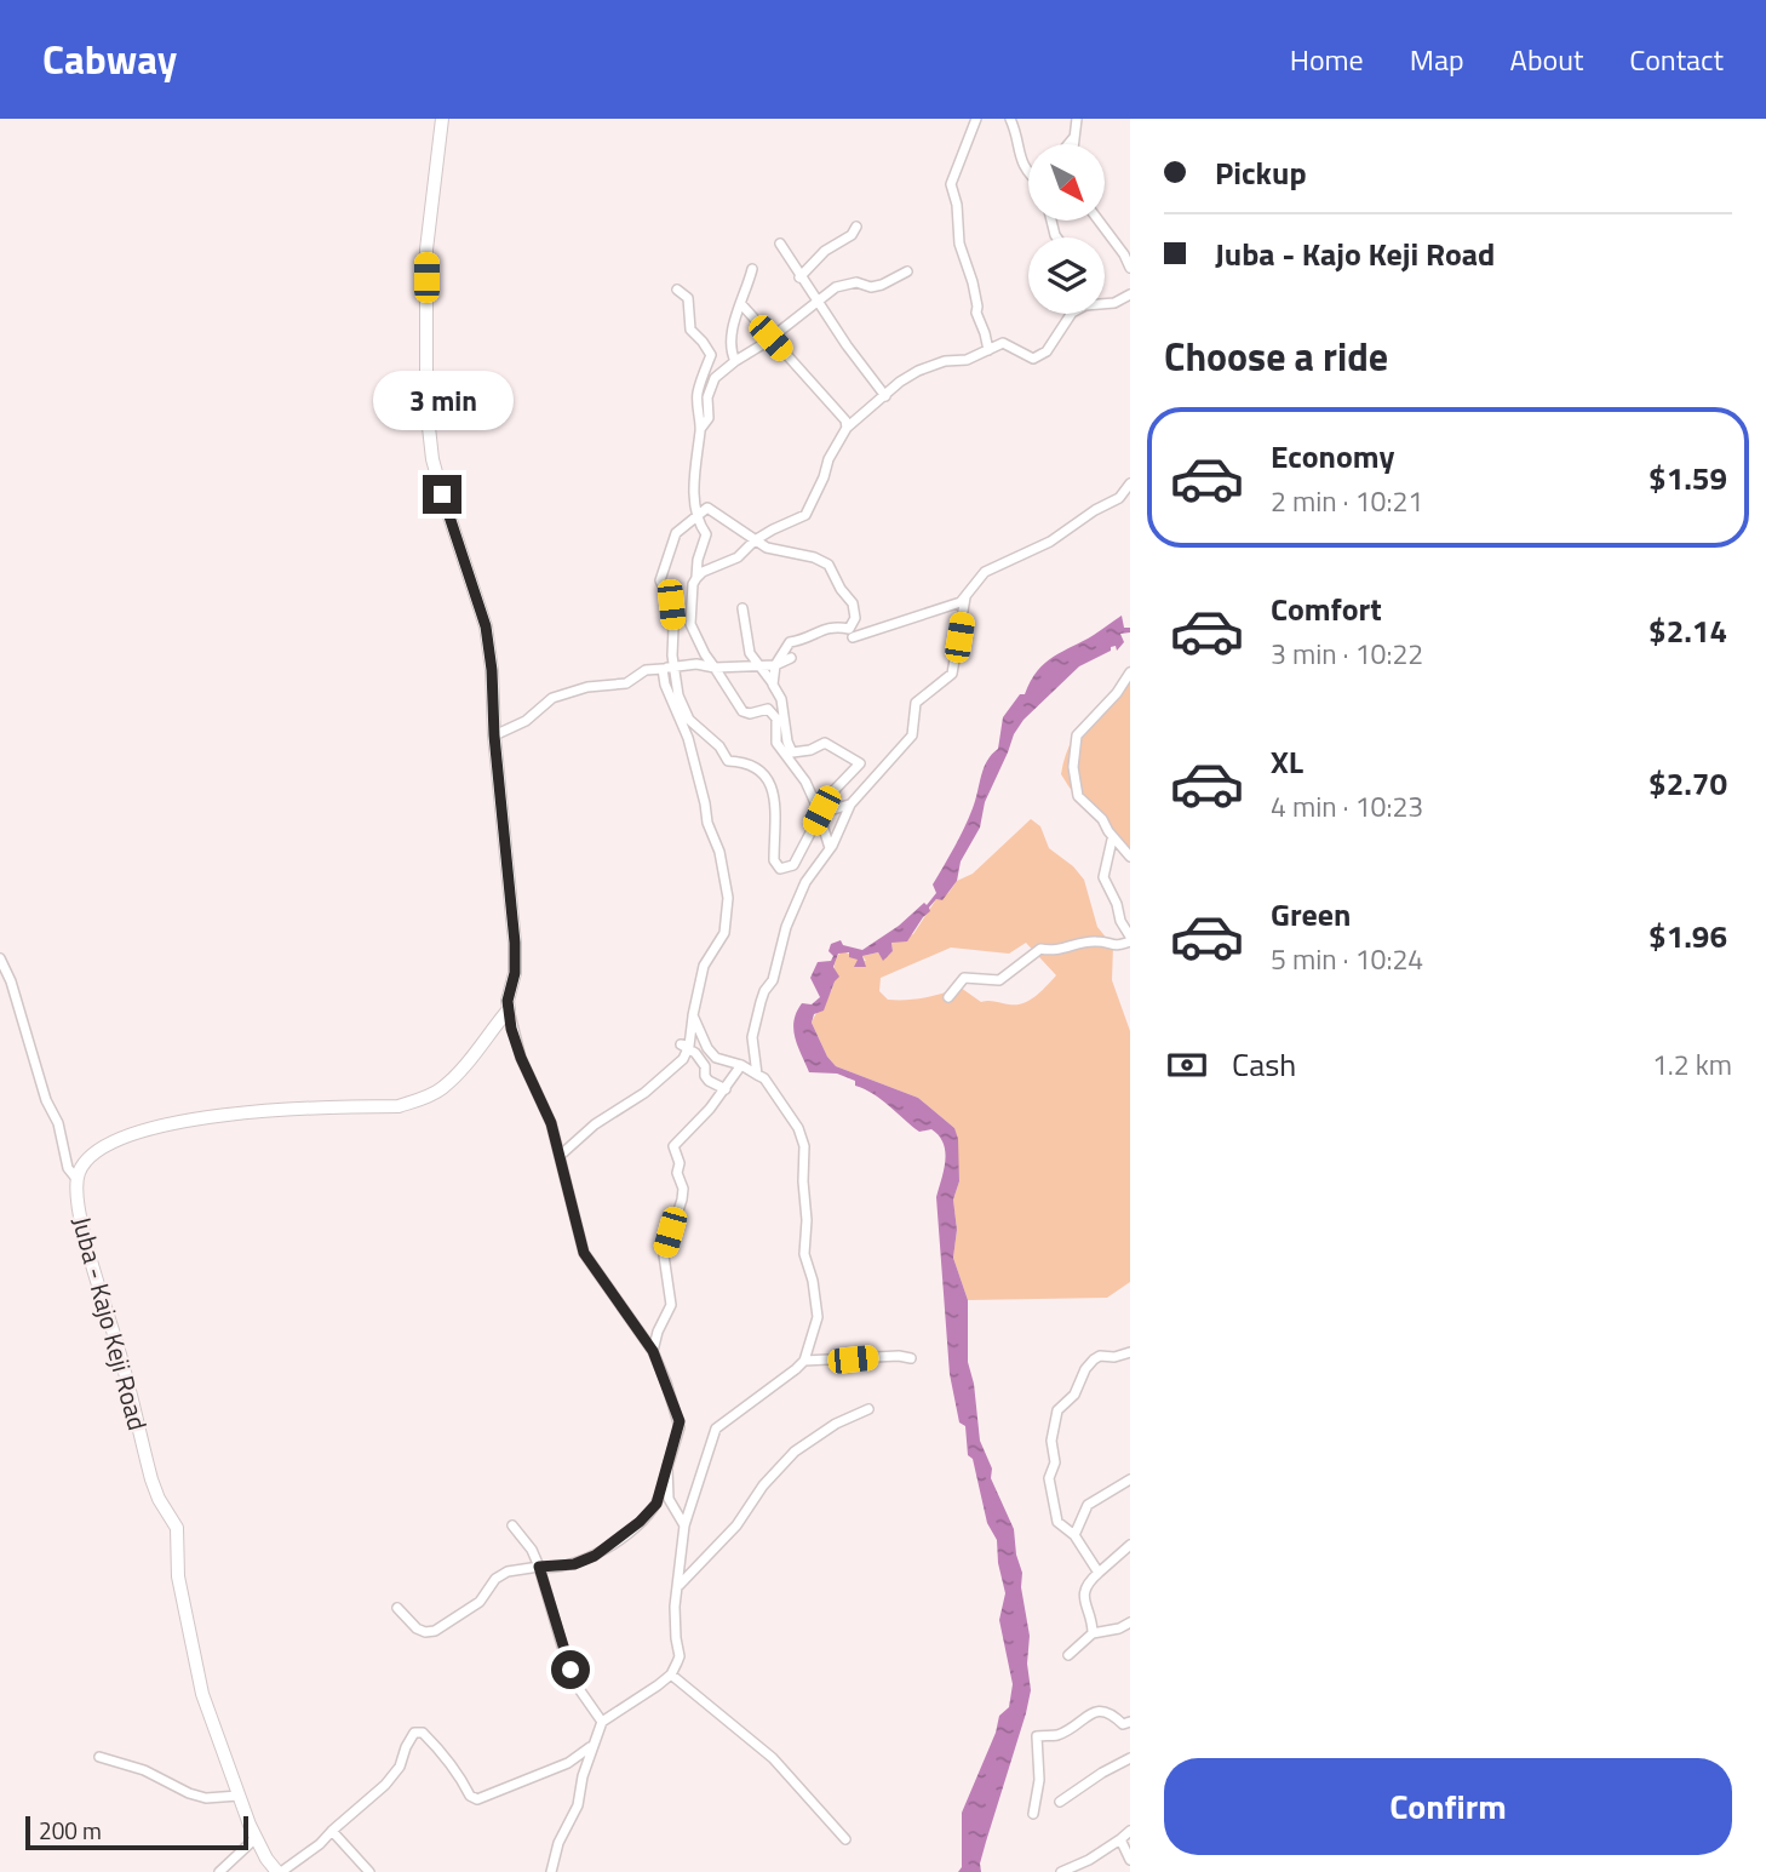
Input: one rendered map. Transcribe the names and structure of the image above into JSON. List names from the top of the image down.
{
  "streets": {
    "main road": ["Juba - Kajo Keji Road"]
  },
  "scale_bar": "200 m",
  "north": "bottom right",
  "page": {
    "header": "Cabway",
    "nav": [
      "Home",
      "Map",
      "About",
      "Contact"
    ],
    "banner": ["Pickup", "Juba - Kajo Keji Road"],
    "heading": "Choose a ride",
    "bubble": "3 min",
    "list": [
      {
        "name": "Economy",
        "note": "2 min · 10:21",
        "value": "$1.59"
      },
      {
        "name": "Comfort",
        "note": "3 min · 10:22",
        "value": "$2.14"
      },
      {
        "name": "XL",
        "note": "4 min · 10:23",
        "value": "$2.70"
      },
      {
        "name": "Green",
        "note": "5 min · 10:24",
        "value": "$1.96"
      }
    ],
    "pay": ["Cash", "1.2 km"],
    "buttons": "Confirm",
    "scale": "200 m"
  }
}
